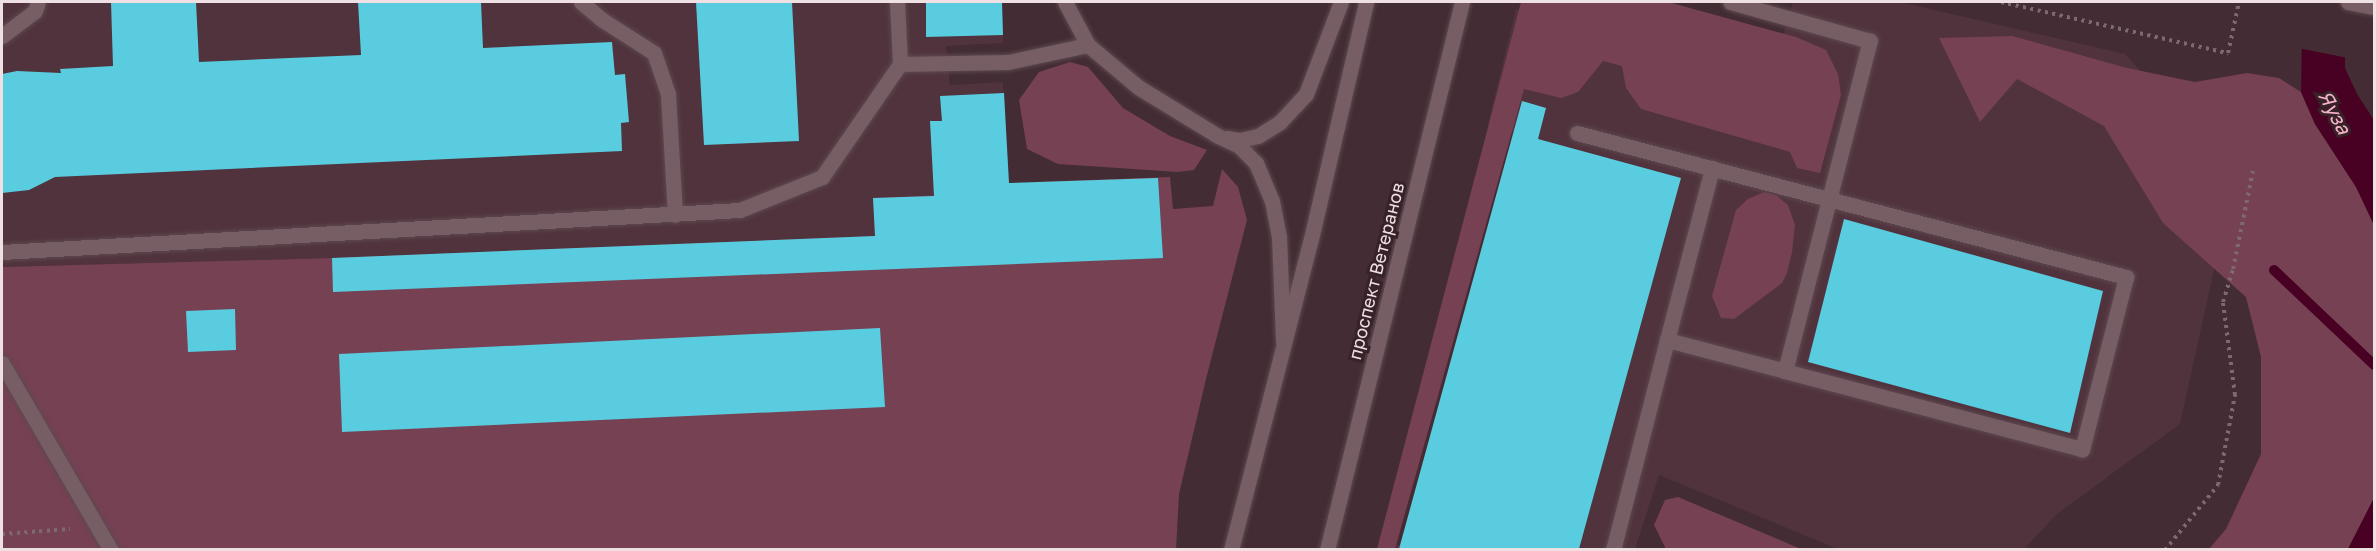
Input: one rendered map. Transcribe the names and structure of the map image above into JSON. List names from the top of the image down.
{
  "streets": {
    "main road": ["проспект Ветеранов"]
  },
  "water": ["Яуза"]
}
